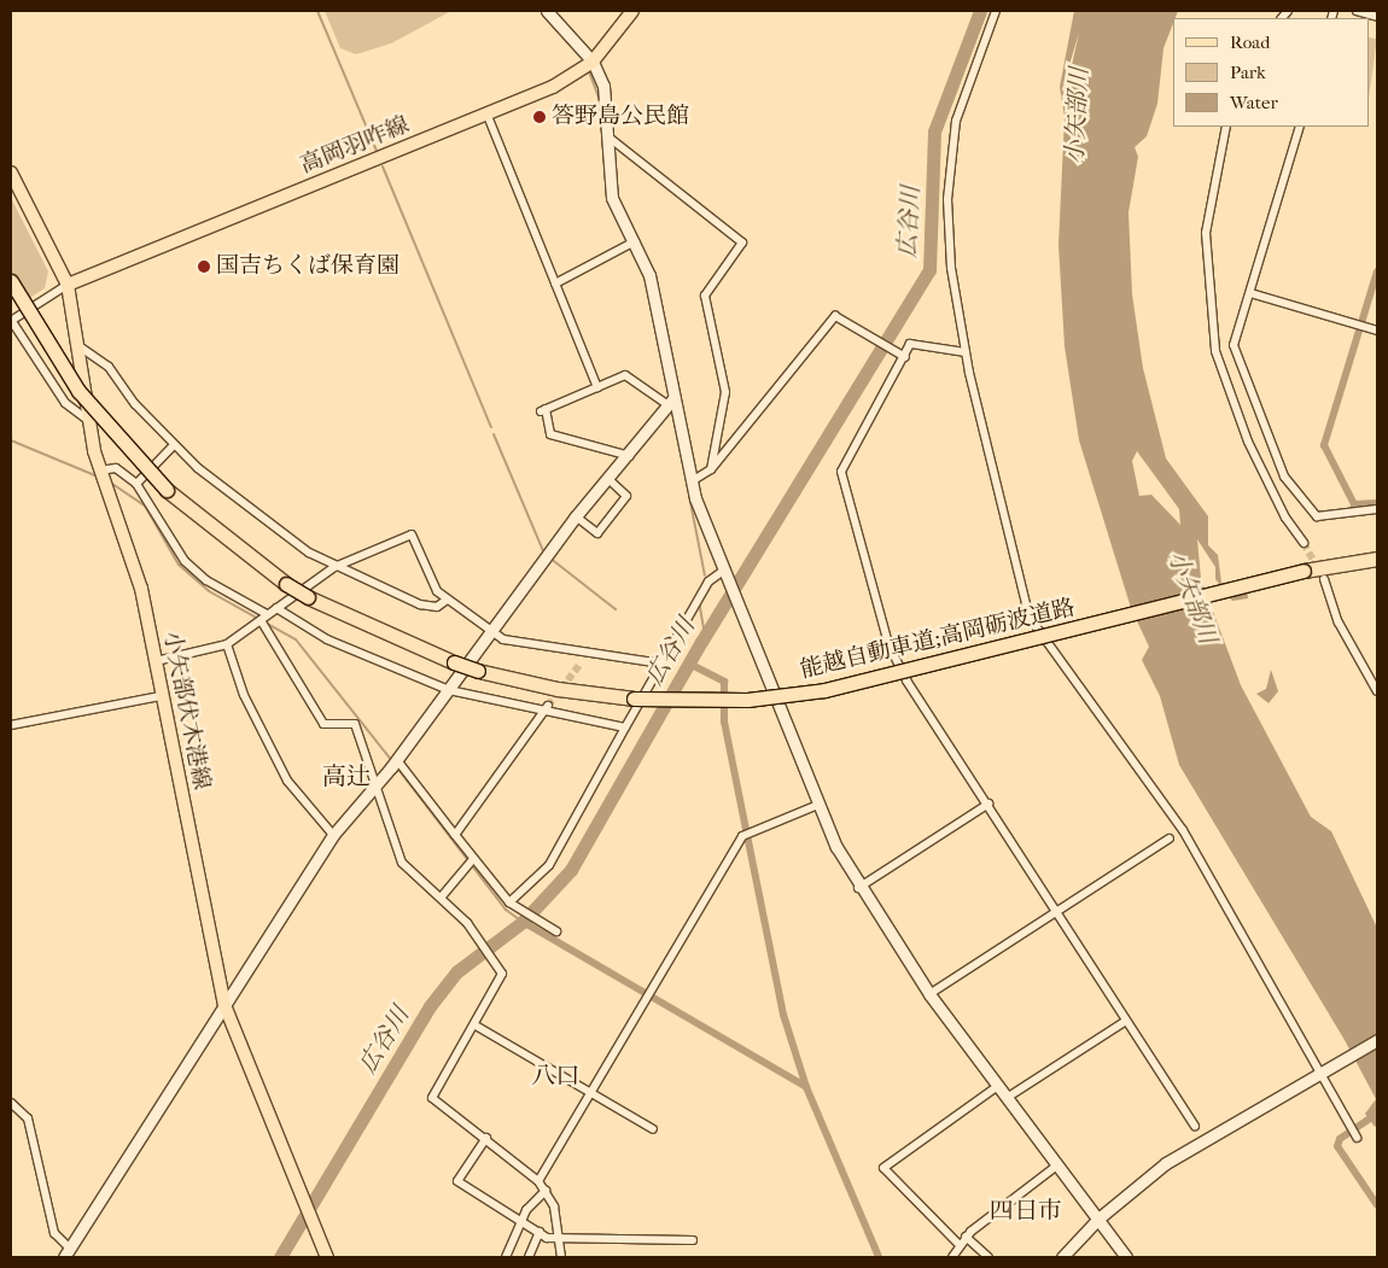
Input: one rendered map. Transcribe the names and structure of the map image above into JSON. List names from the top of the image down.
{
  "streets": {
    "highway": ["能越自動車道;高岡砺波道路"],
    "main road": ["高岡羽咋線", "小矢部伏木港線"]
  },
  "crossings": [
    ["高岡羽咋線", "小矢部伏木港線"]
  ],
  "districts": ["高辻", "八口", "四日市"],
  "water": ["小矢部川", "広谷川"],
  "places": ["答野島公民館", "国吉ちくば保育園"],
  "legend": ["Road", "Park", "Water"]
}
